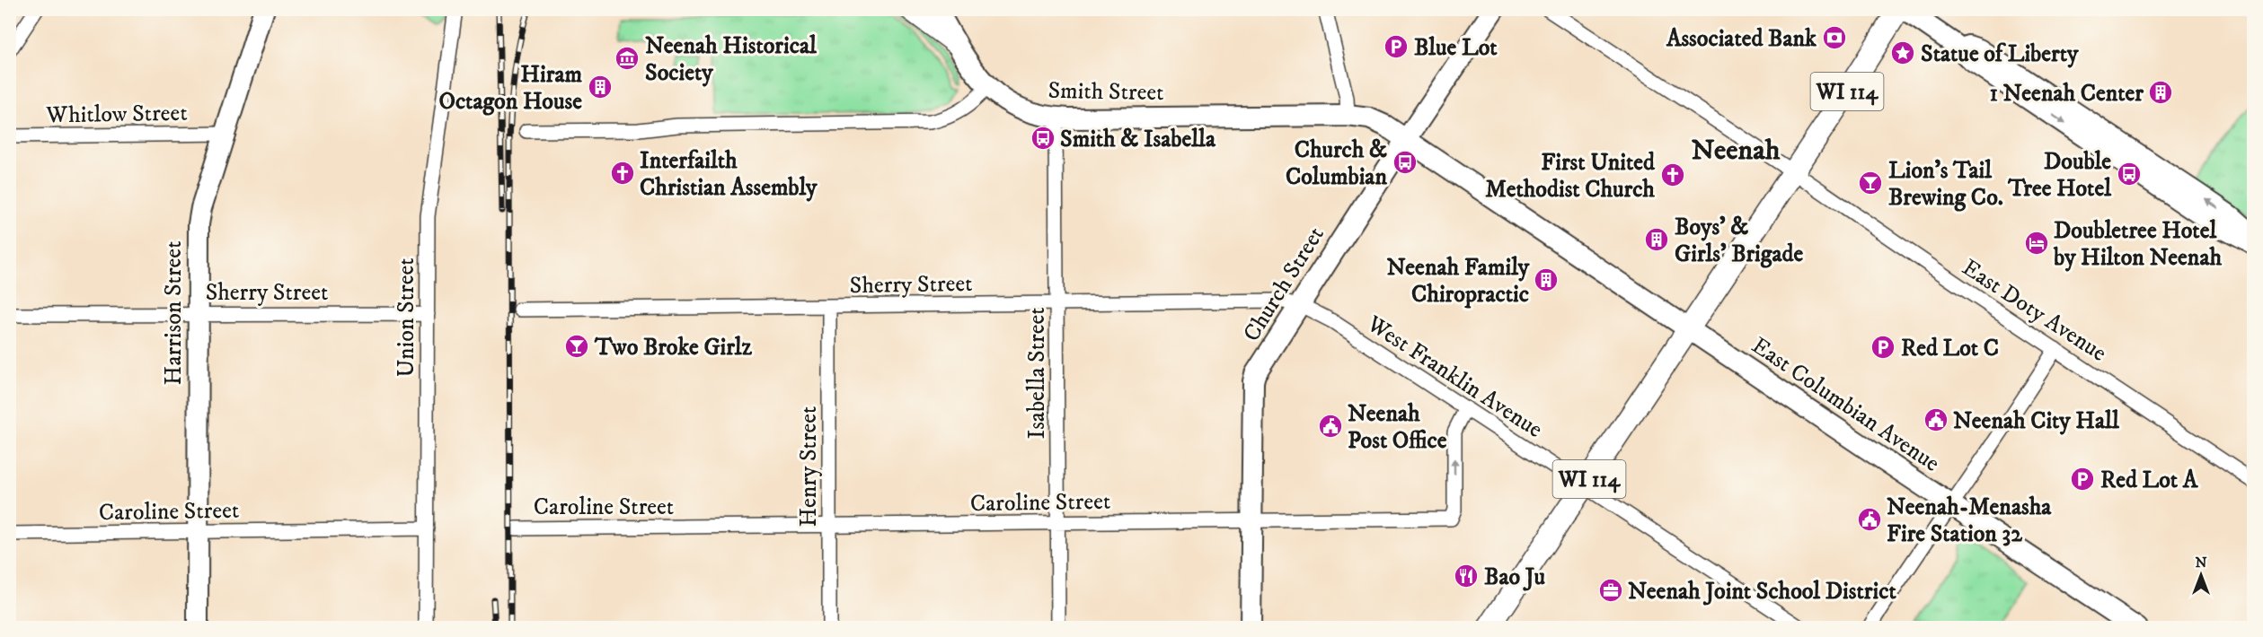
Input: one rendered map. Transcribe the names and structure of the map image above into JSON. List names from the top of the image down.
{
  "streets": {
    "main road": ["WI 114"],
    "street": [
      "Smith Street",
      "Whitlow Street",
      "Sherry Street",
      "Church Street",
      "East Doty Avenue",
      "Harrison Street",
      "Union Street",
      "Isabella Street",
      "West Franklin Avenue",
      "East Columbian Avenue",
      "Henry Street",
      "Caroline Street"
    ]
  },
  "crossings": [
    ["Smith Street", "Church Street"],
    ["Smith Street", "Isabella Street"],
    ["Smith Street", "East Columbian Avenue"],
    ["WI 114", "East Doty Avenue"],
    ["WI 114", "West Franklin Avenue"],
    ["WI 114", "East Columbian Avenue"],
    ["Whitlow Street", "Harrison Street"],
    ["Sherry Street", "Church Street"],
    ["Sherry Street", "Harrison Street"],
    ["Sherry Street", "Union Street"],
    ["Sherry Street", "Isabella Street"],
    ["Sherry Street", "West Franklin Avenue"],
    ["Sherry Street", "Henry Street"],
    ["Church Street", "West Franklin Avenue"],
    ["Church Street", "East Columbian Avenue"],
    ["Church Street", "Caroline Street"],
    ["Harrison Street", "Caroline Street"],
    ["Union Street", "Caroline Street"],
    ["Isabella Street", "Caroline Street"],
    ["West Franklin Avenue", "Caroline Street"],
    ["Henry Street", "Caroline Street"]
  ],
  "districts": ["Neenah"],
  "places": {
    "bank": ["Associated Bank"],
    "parking": ["Blue Lot", "Red Lot C", "Red Lot A"],
    "place": ["Statue of Liberty"],
    "museum": ["Neenah Historical Society"],
    "building": [
      "Hiram Octagon House",
      "1 Neenah Center",
      "Boys' & Girls' Brigade",
      "Neenah Family Chiropractic"
    ],
    "bus stop": ["Smith & Isabella", "Church & Columbian", "Double Tree Hotel"],
    "church": ["Interfailth Christian Assembly", "First United Methodist Church"],
    "bar": ["Lion's Tail Brewing Co.", "Two Broke Girlz"],
    "hotel": ["Doubletree Hotel by Hilton Neenah"],
    "public building": ["Neenah City Hall", "Neenah Post Office", "Neenah-Menasha Fire Station 32"],
    "restaurant": ["Bao Ju"],
    "office": ["Neenah Joint School District"]
  },
  "north": "top"
}
